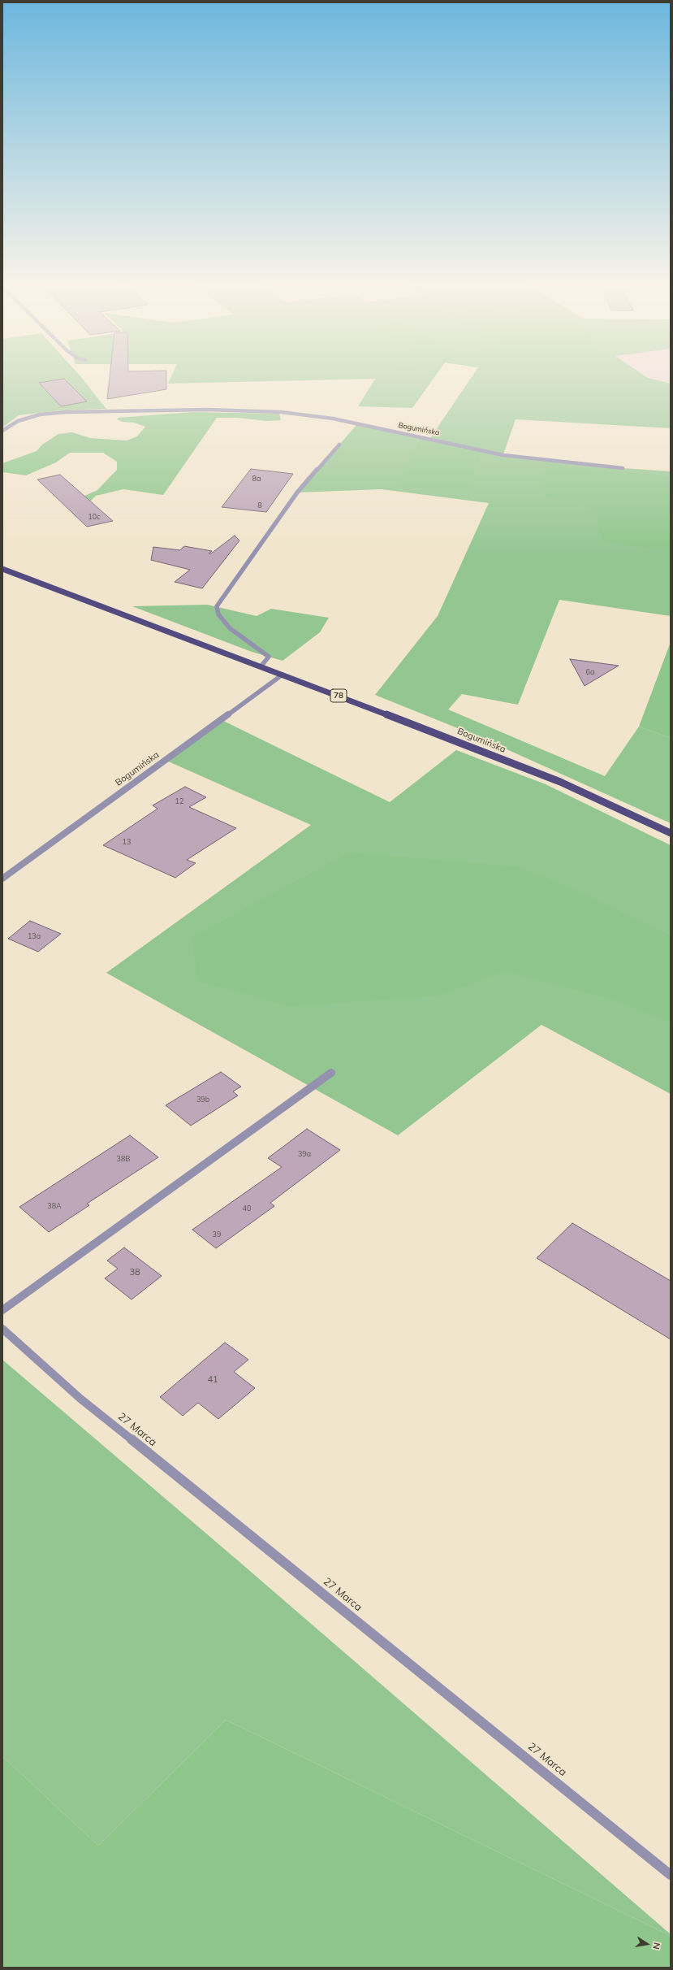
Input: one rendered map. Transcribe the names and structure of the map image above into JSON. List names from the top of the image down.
{
  "streets": {
    "main road": ["Bogumińska", "78"],
    "street": ["27 Marca"]
  },
  "house_numbers": [
    "8a",
    "8",
    "10c",
    "6a",
    "12",
    "13",
    "13a",
    "39b",
    "39a",
    "38B",
    "38A",
    "40",
    "39",
    "38",
    "41"
  ],
  "north": "right"
}
